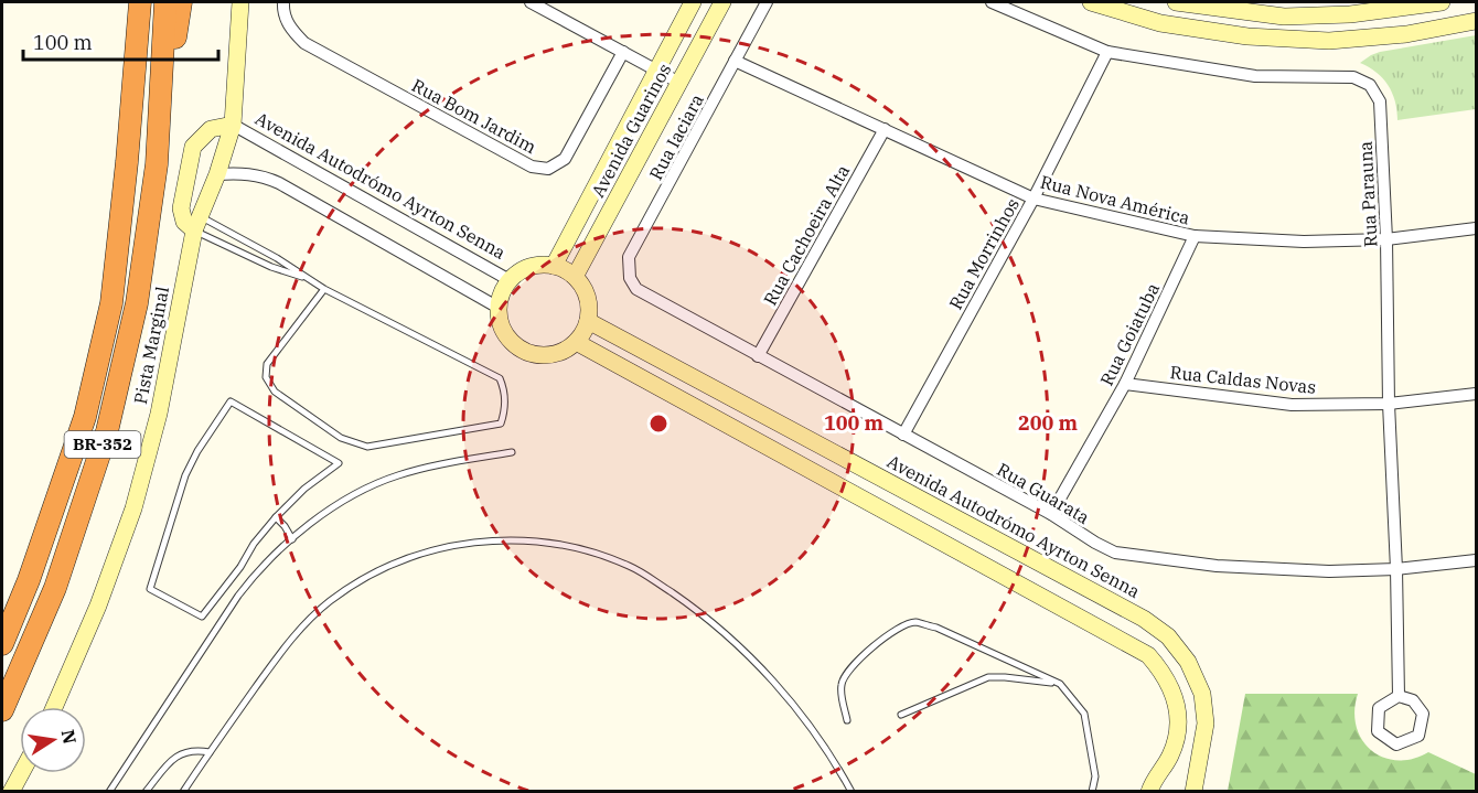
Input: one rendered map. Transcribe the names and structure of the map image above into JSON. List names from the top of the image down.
{
  "streets": {
    "highway": ["BR-352"],
    "street": [
      "Rua Bom Jardim",
      "Avenida Guarinos",
      "Rua Iaciara",
      "Avenida Autodrómo Ayrton Senna",
      "Rua Parauna",
      "Rua Nova América",
      "Rua Cachoeira Alta",
      "Rua Morrinhos",
      "Rua Goiatuba",
      "Pista Marginal",
      "Rua Caldas Novas",
      "Rua Guarata"
    ]
  },
  "crossings": [
    ["Avenida Guarinos", "Avenida Autodrómo Ayrton Senna"],
    ["Rua Iaciara", "Rua Nova América"],
    ["Rua Iaciara", "Rua Guarata"],
    ["Avenida Autodrómo Ayrton Senna", "Pista Marginal"],
    ["Rua Parauna", "Rua Nova América"],
    ["Rua Parauna", "Rua Morrinhos"],
    ["Rua Parauna", "Rua Caldas Novas"],
    ["Rua Parauna", "Rua Guarata"],
    ["Rua Nova América", "Rua Cachoeira Alta"],
    ["Rua Nova América", "Rua Morrinhos"],
    ["Rua Nova América", "Rua Goiatuba"],
    ["Rua Cachoeira Alta", "Rua Guarata"],
    ["Rua Morrinhos", "Rua Guarata"],
    ["Rua Goiatuba", "Rua Caldas Novas"],
    ["Rua Goiatuba", "Rua Guarata"]
  ],
  "scale_bar": "100 m",
  "north": "right",
  "rings": ["100 m", "200 m"]
}
